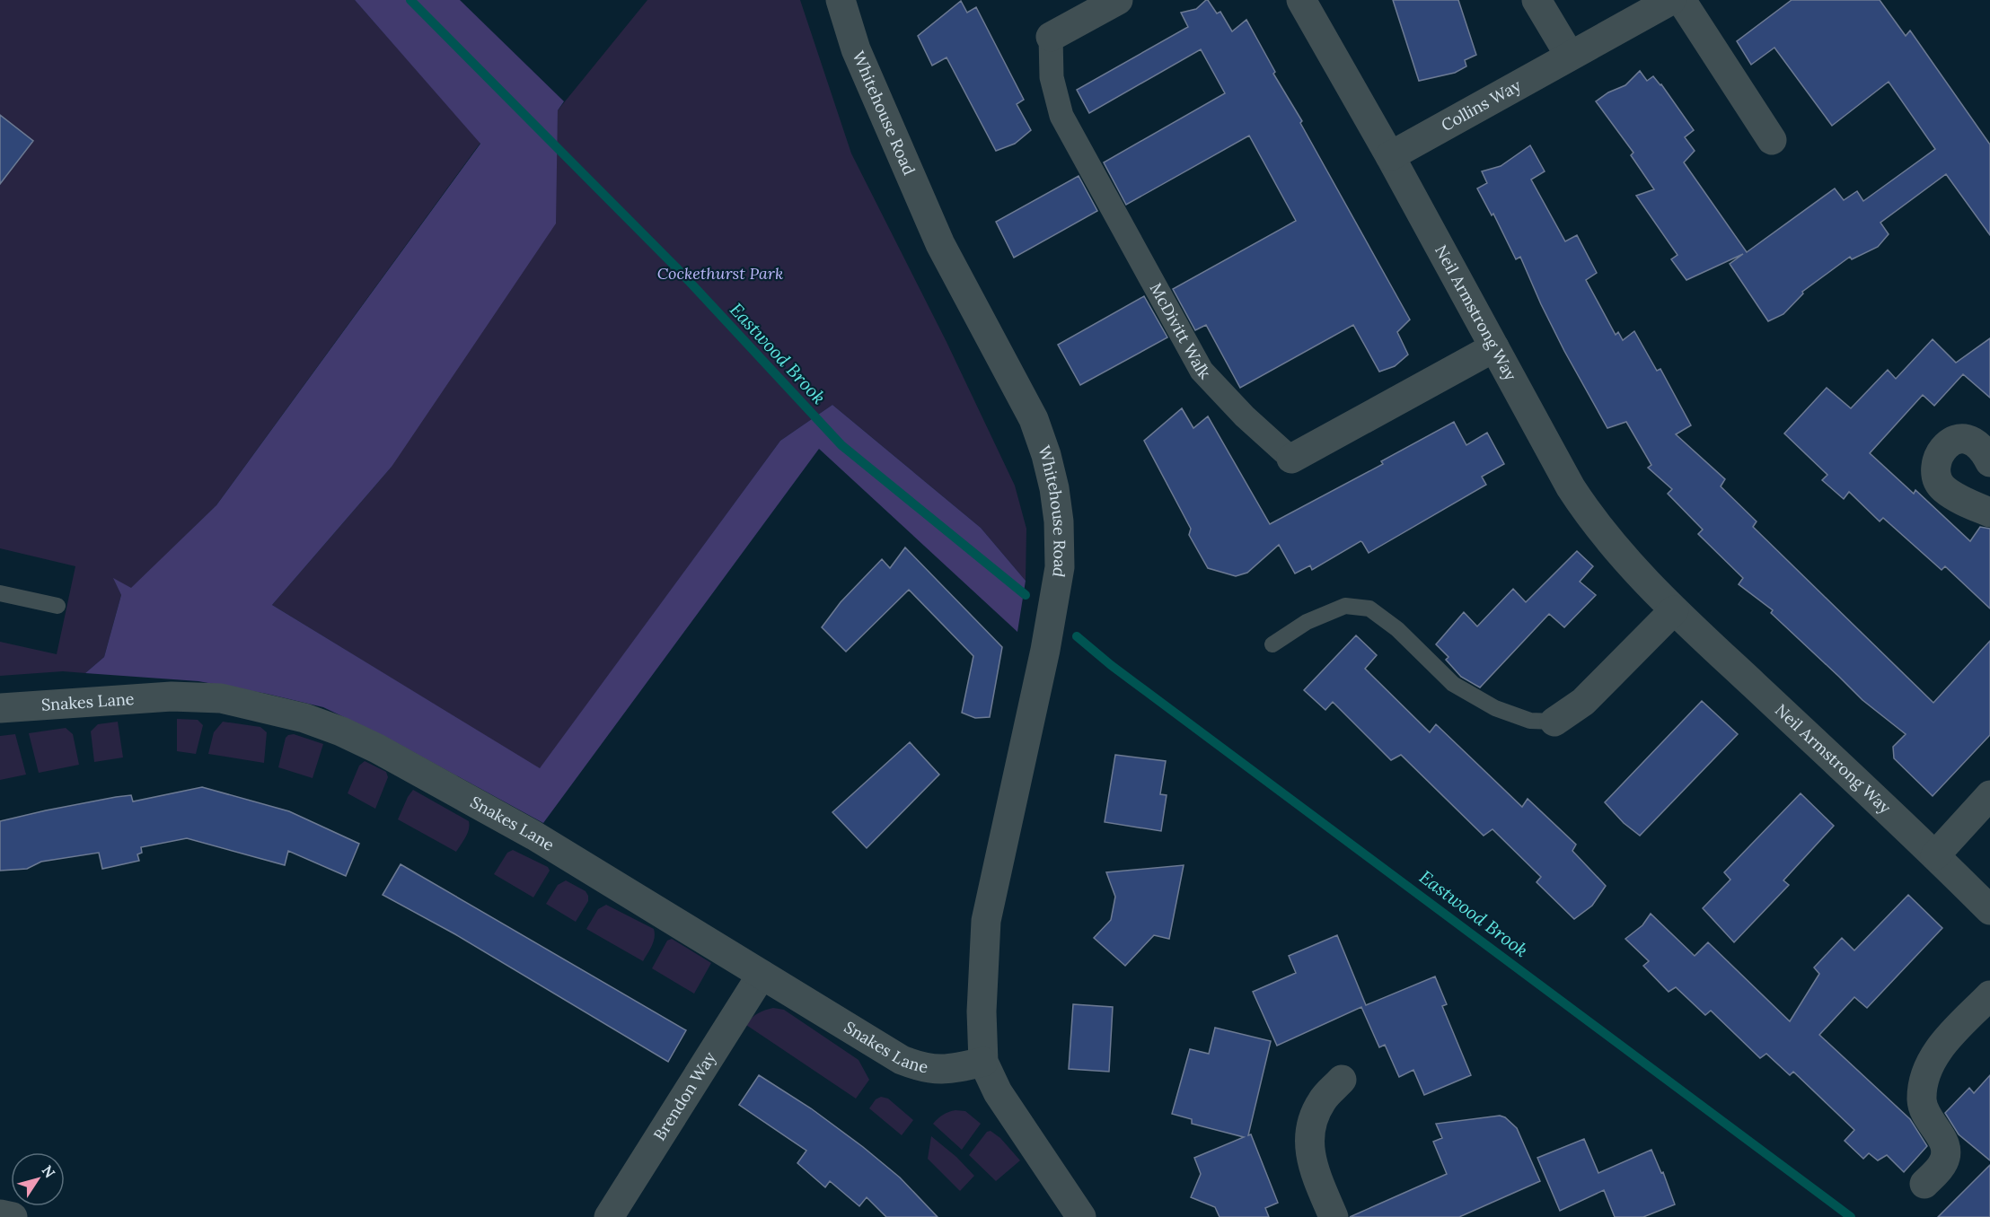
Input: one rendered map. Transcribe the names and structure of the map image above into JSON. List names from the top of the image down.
{
  "streets": {
    "street": [
      "Collins Way",
      "Whitehouse Road",
      "Neil Armstrong Way",
      "McDivitt Walk",
      "Snakes Lane",
      "Brendon Way"
    ]
  },
  "crossings": [
    ["Collins Way", "Neil Armstrong Way"],
    ["Whitehouse Road", "Snakes Lane"],
    ["Neil Armstrong Way", "McDivitt Walk"],
    ["Snakes Lane", "Brendon Way"]
  ],
  "water": ["Eastwood Brook"],
  "parks": ["Cockethurst Park"],
  "north": "top right"
}
